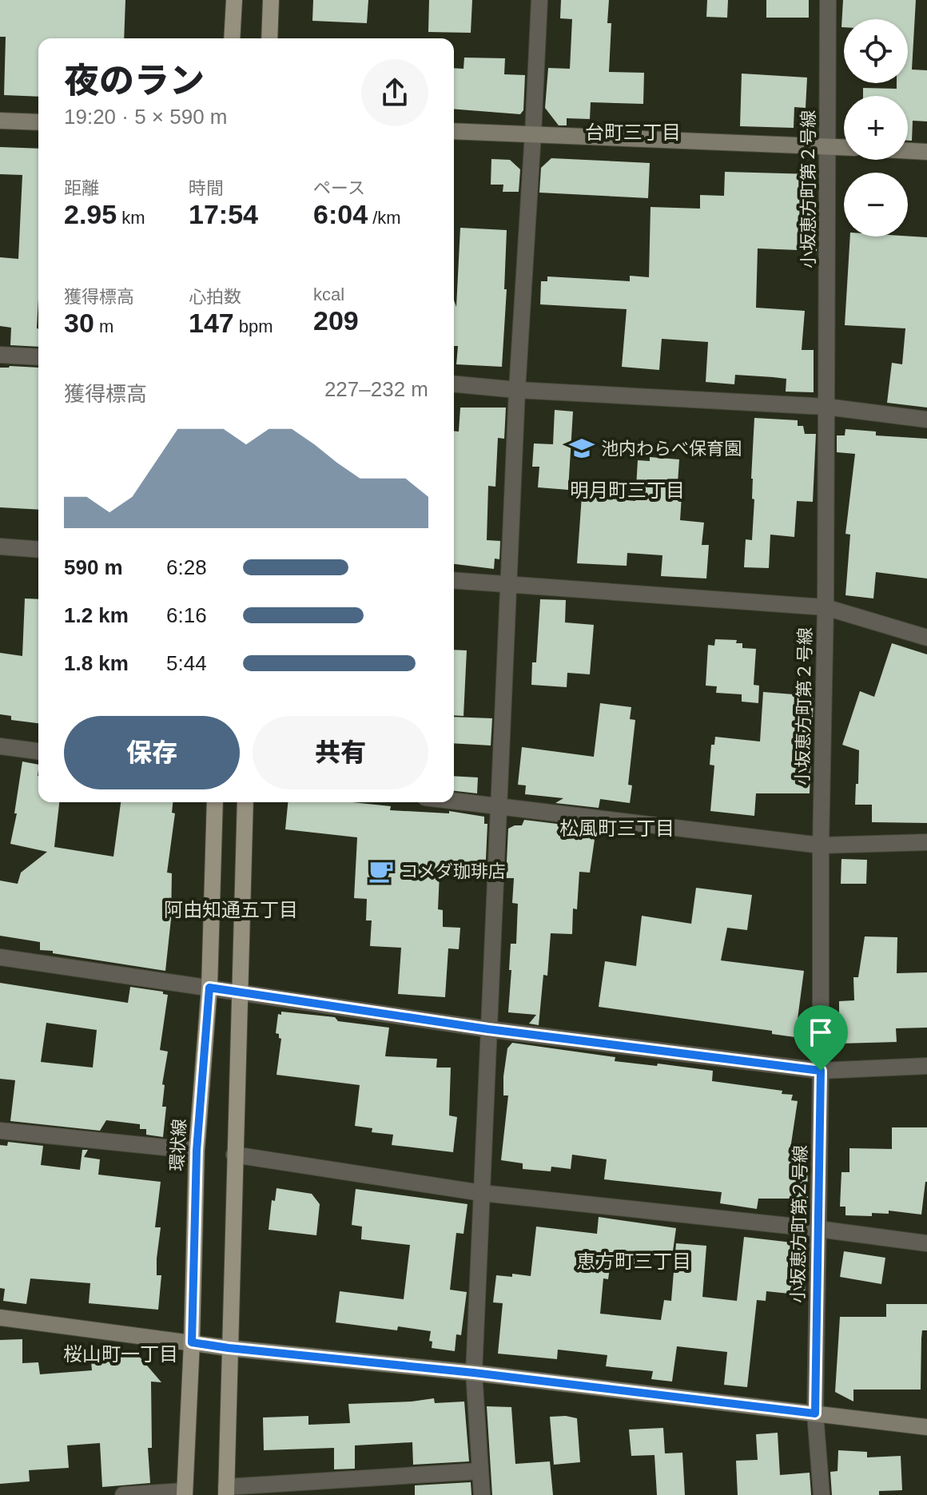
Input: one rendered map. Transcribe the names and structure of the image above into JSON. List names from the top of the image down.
{
  "streets": {
    "main road": ["環状線"],
    "street": ["小坂恵方町第２号線"]
  },
  "districts": [
    "台町三丁目",
    "明月町三丁目",
    "松風町三丁目",
    "阿由知通五丁目",
    "恵方町三丁目",
    "桜山町一丁目"
  ],
  "places": {
    "school or university": ["池内わらべ保育園"],
    "cafe": ["コメダ珈琲店"]
  },
  "page": {
    "map_buttons": ["+", "−"],
    "heading": ["夜のラン", "19:20 · 5 × 590 m"],
    "stats": [
      ["距離", "2.95 km"],
      ["時間", "17:54"],
      ["ペース", "6:04 /km"],
      ["獲得標高", "30 m"],
      ["心拍数", "147 bpm"],
      ["kcal", "209"]
    ],
    "chart": ["獲得標高", "227–232 m"],
    "list": [
      {
        "name": "590 m",
        "note": "6:28"
      },
      {
        "name": "1.2 km",
        "note": "6:16"
      },
      {
        "name": "1.8 km",
        "note": "5:44"
      }
    ],
    "buttons": ["保存", "共有"]
  }
}
